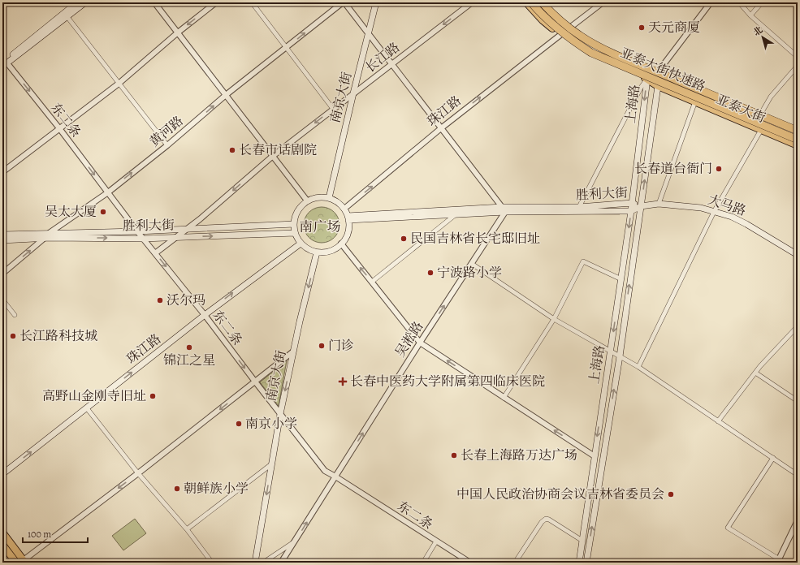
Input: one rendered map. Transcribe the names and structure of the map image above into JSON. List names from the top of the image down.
{
  "streets": {
    "highway": ["亚泰大街快速路"],
    "main road": [
      "南京大街",
      "上海路",
      "亚泰大街",
      "珠江路",
      "胜利大街",
      "大马路"
    ],
    "street": [
      "长江路",
      "东二条",
      "黄河路",
      "吴淞路"
    ]
  },
  "crossings": [
    ["长江路", "南京大街"],
    ["长江路", "东二条"],
    ["长江路", "胜利大街"],
    ["亚泰大街快速路", "亚泰大街"],
    ["南京大街", "珠江路"],
    ["南京大街", "东二条"],
    ["南京大街", "胜利大街"],
    ["上海路", "亚泰大街"],
    ["上海路", "胜利大街"],
    ["上海路", "大马路"],
    ["亚泰大街", "珠江路"],
    ["珠江路", "东二条"],
    ["珠江路", "胜利大街"],
    ["东二条", "黄河路"],
    ["东二条", "胜利大街"],
    ["东二条", "吴淞路"],
    ["黄河路", "胜利大街"],
    ["胜利大街", "大马路"],
    ["胜利大街", "吴淞路"]
  ],
  "one_way": [
    "长江路",
    "南京大街",
    "珠江路",
    "东二条",
    "黄河路",
    "吴淞路"
  ],
  "districts": ["南广场"],
  "places": {
    "other": [
      "天元商厦",
      "长春市话剧院",
      "长春道台衙门",
      "吴太大厦",
      "民国吉林省长宅邸旧址",
      "宁波路小学",
      "沃尔玛",
      "长江路科技城",
      "门诊",
      "锦江之星",
      "高野山金刚寺旧址",
      "南京小学",
      "长春上海路万达广场",
      "朝鲜族小学",
      "中国人民政治协商会议吉林省委员会"
    ],
    "health": ["长春中医药大学附属第四临床医院"]
  },
  "scale_bar": "100 m",
  "north": "top left"
}
